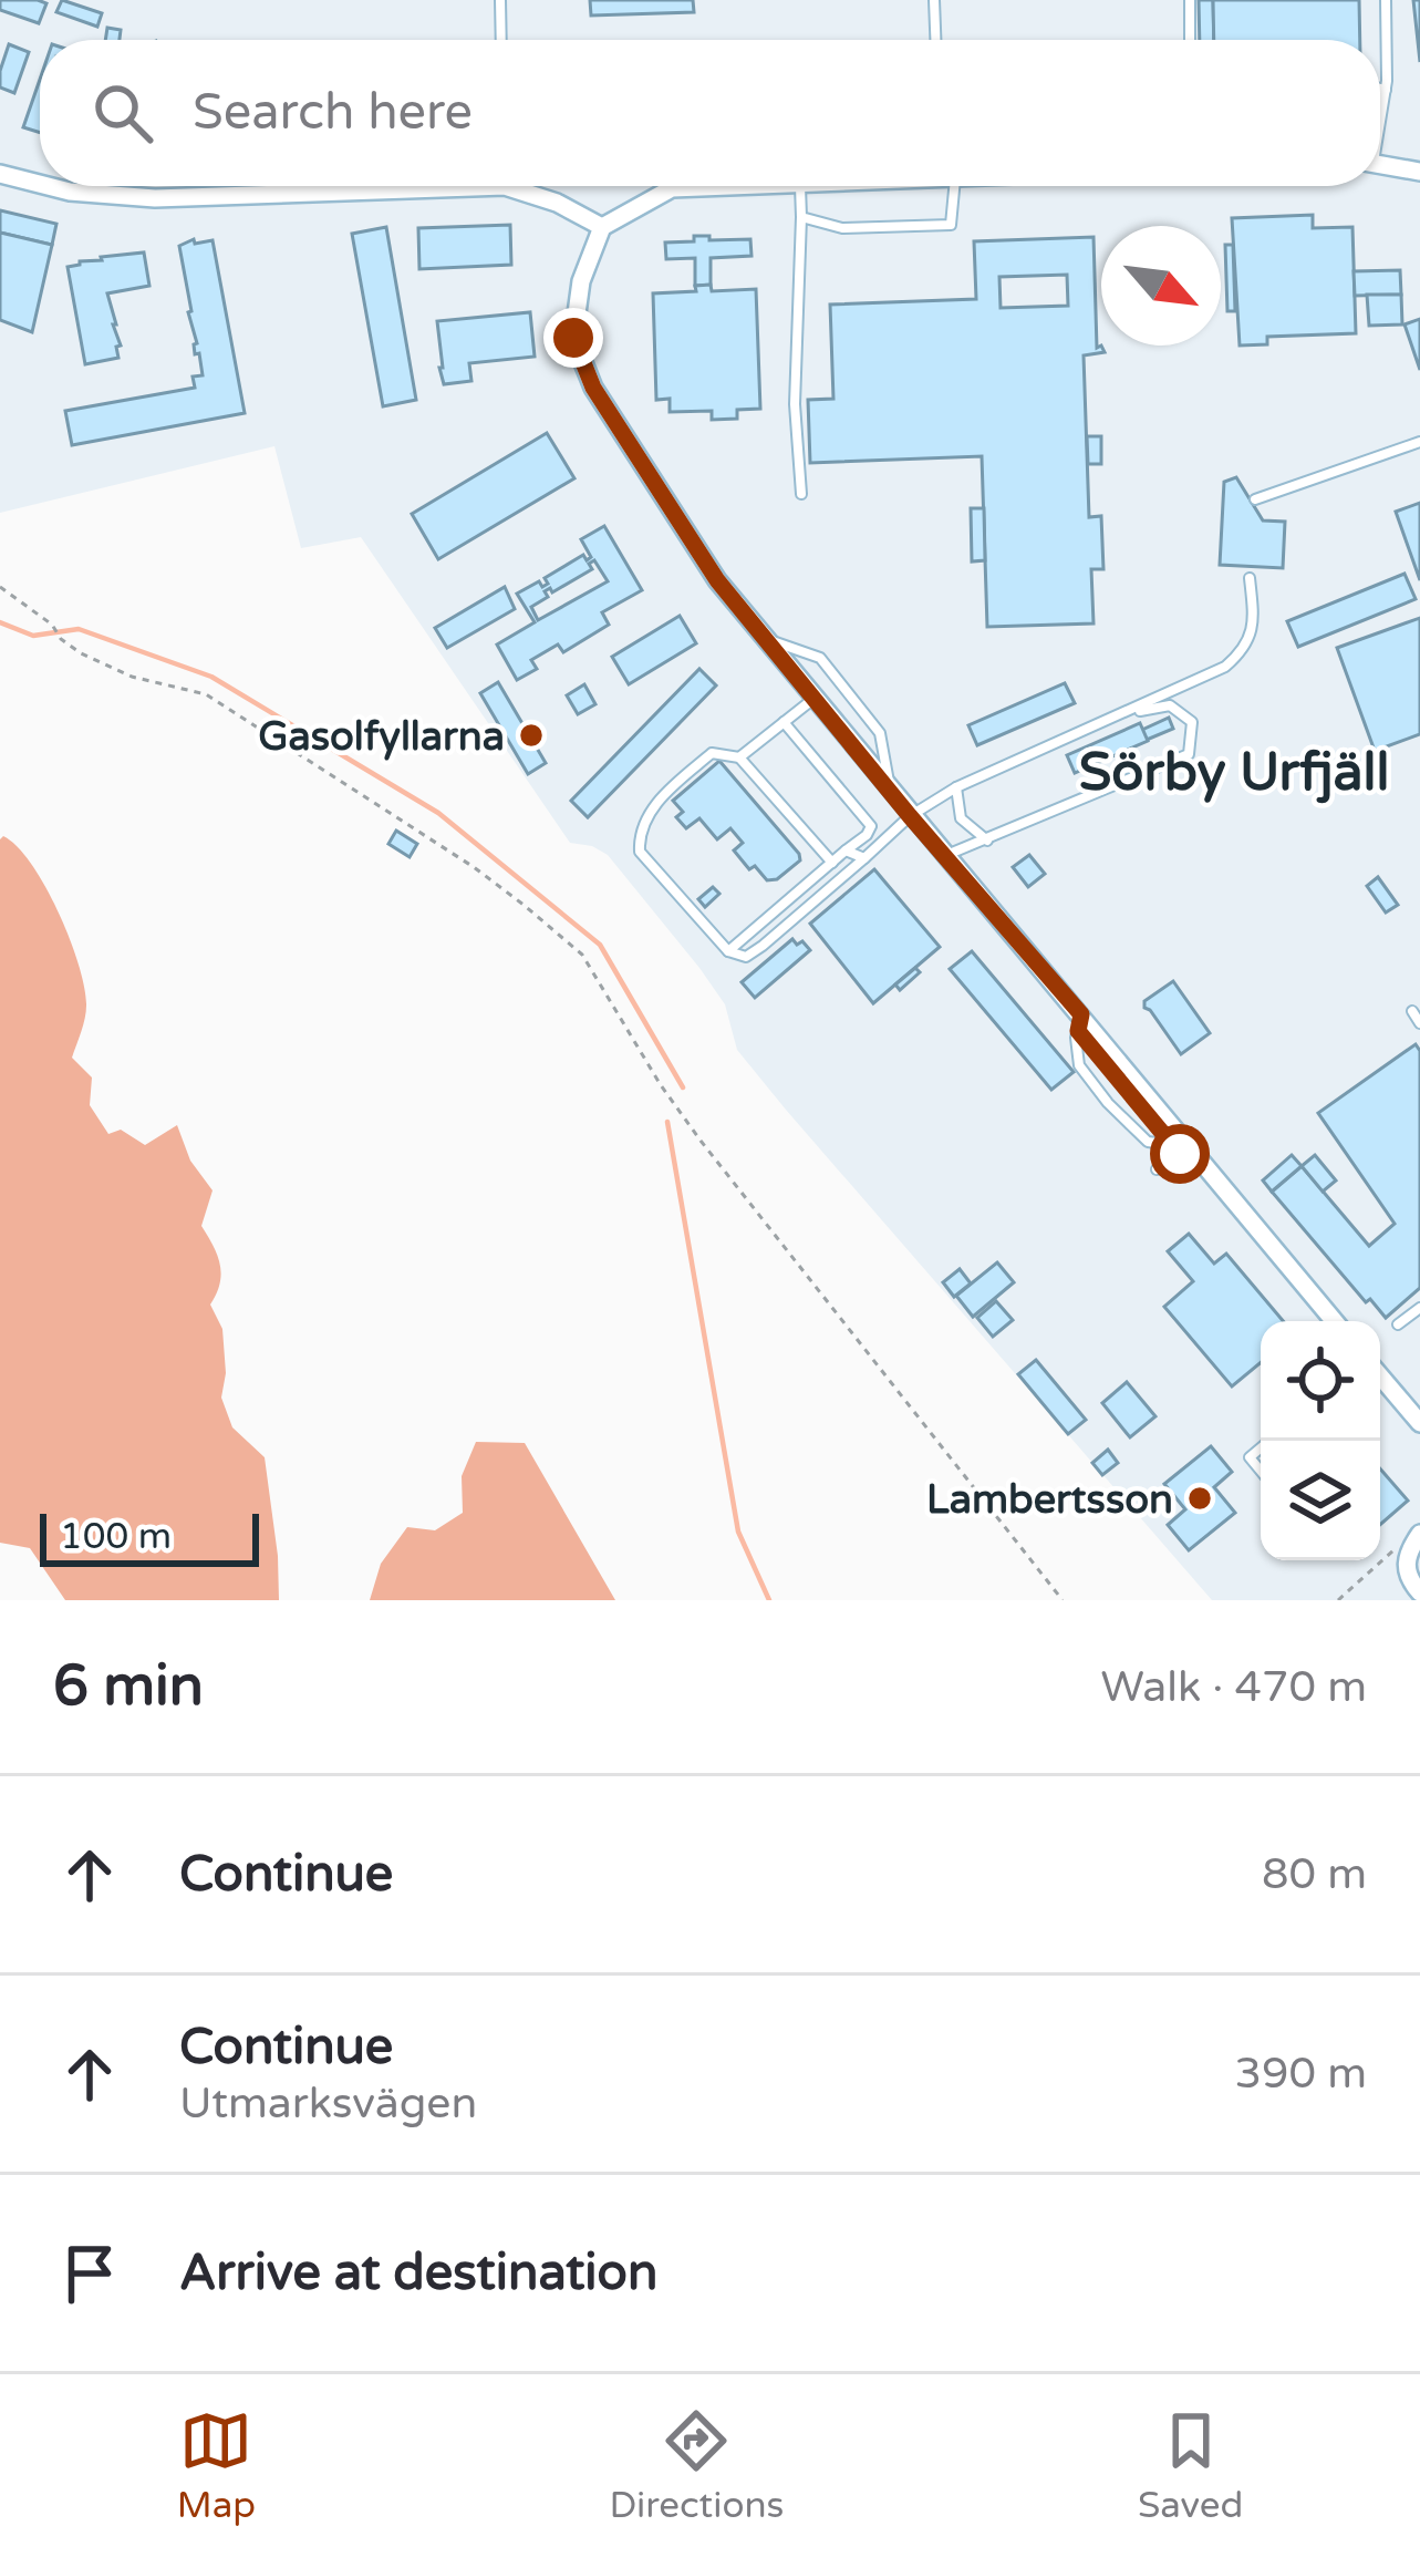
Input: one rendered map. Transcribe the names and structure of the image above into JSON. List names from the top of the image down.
{
  "districts": ["Sörby Urfjäll"],
  "places": ["Gasolfyllarna", "Lambertsson"],
  "scale_bar": "100 m",
  "north": "bottom right",
  "page": {
    "search": "Search here",
    "scale": "100 m",
    "heading": ["6 min", "Walk · 470 m"],
    "list": [
      ["Continue", "80 m"],
      ["Continue", "Utmarksvägen", "390 m"],
      "Arrive at destination"
    ],
    "nav": ["Map", "Directions", "Saved"]
  }
}
